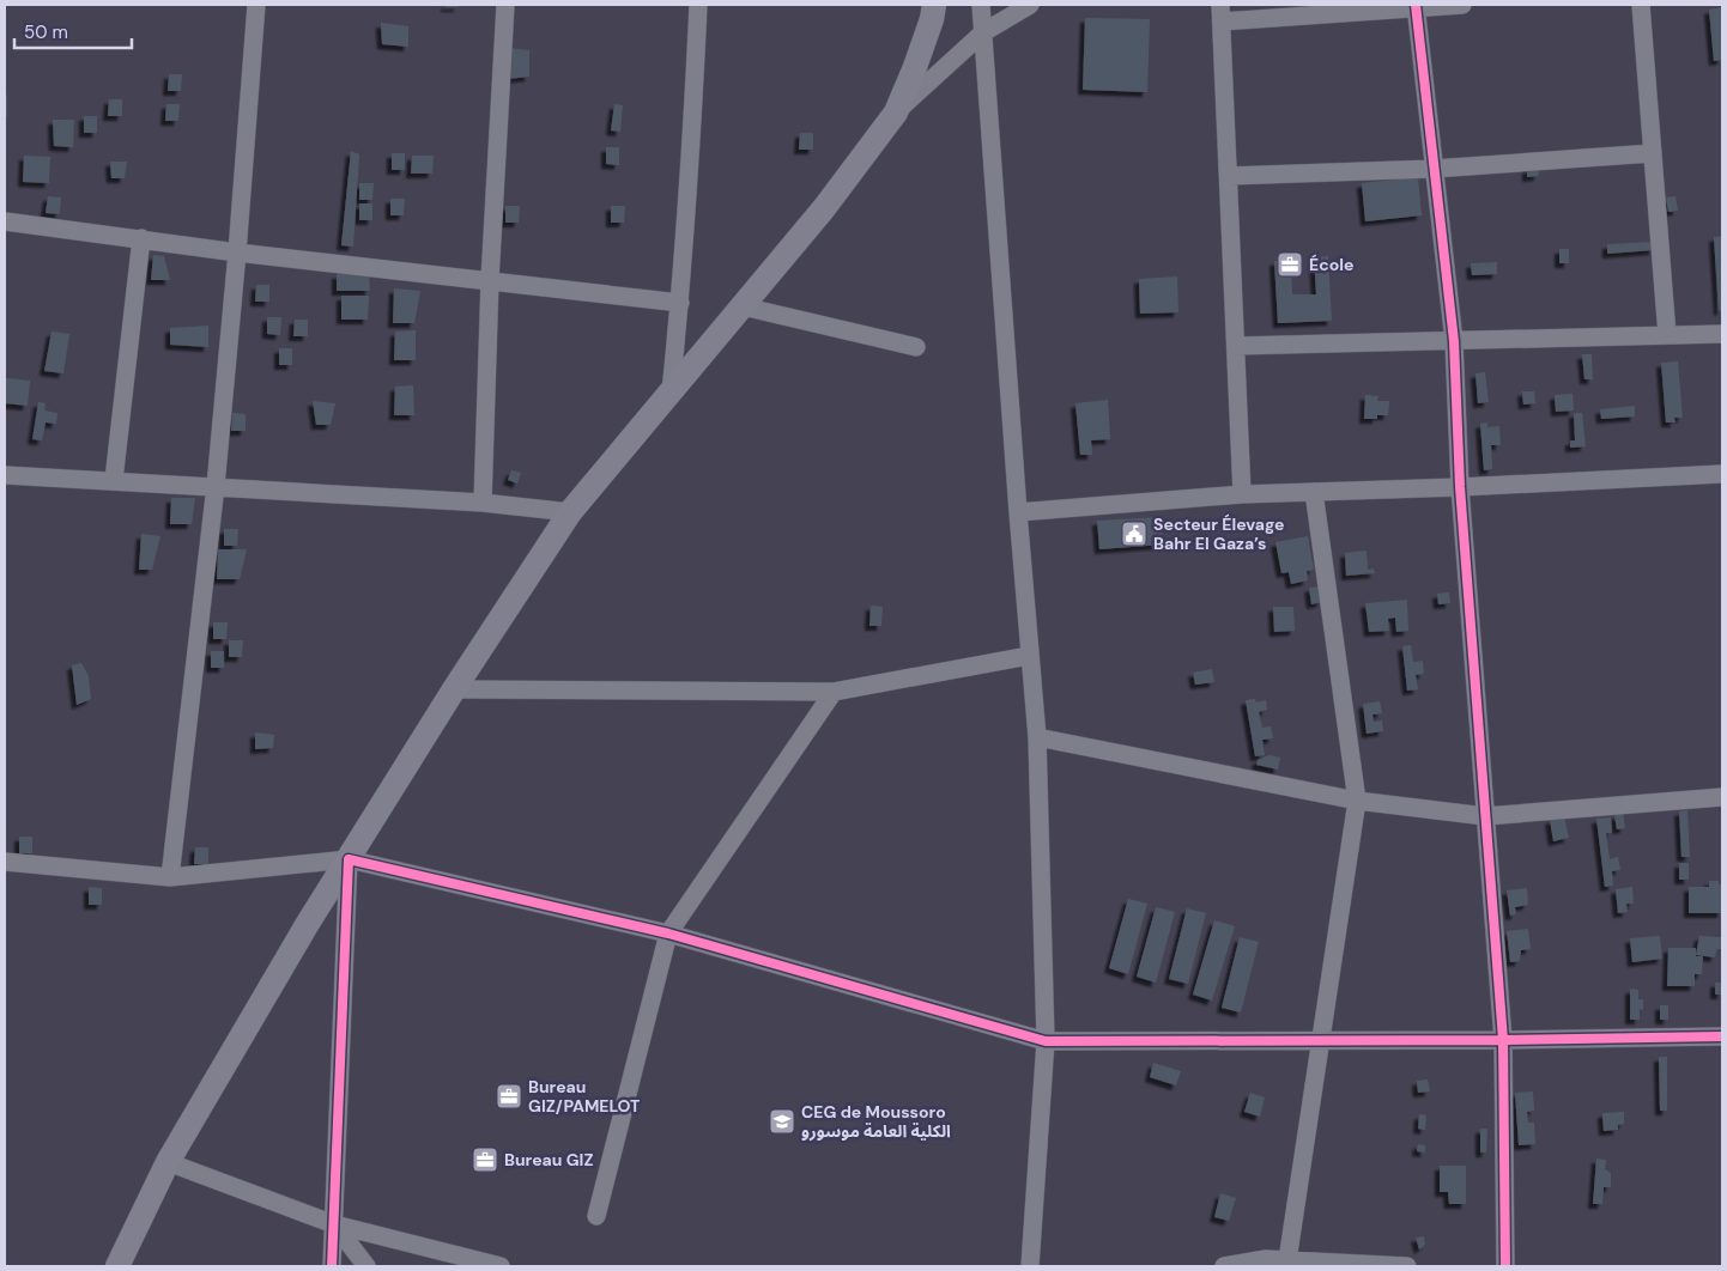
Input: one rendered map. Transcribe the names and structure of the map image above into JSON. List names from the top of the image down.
{
  "places": {
    "office": ["École", "Bureau GIZ/PAMELOT", "Bureau GIZ"],
    "public building": ["Secteur Élevage Bahr El Gaza’s"],
    "school or university": ["CEG de Moussoro الكلية العامة موسورو"]
  },
  "scale_bar": "50 m"
}
